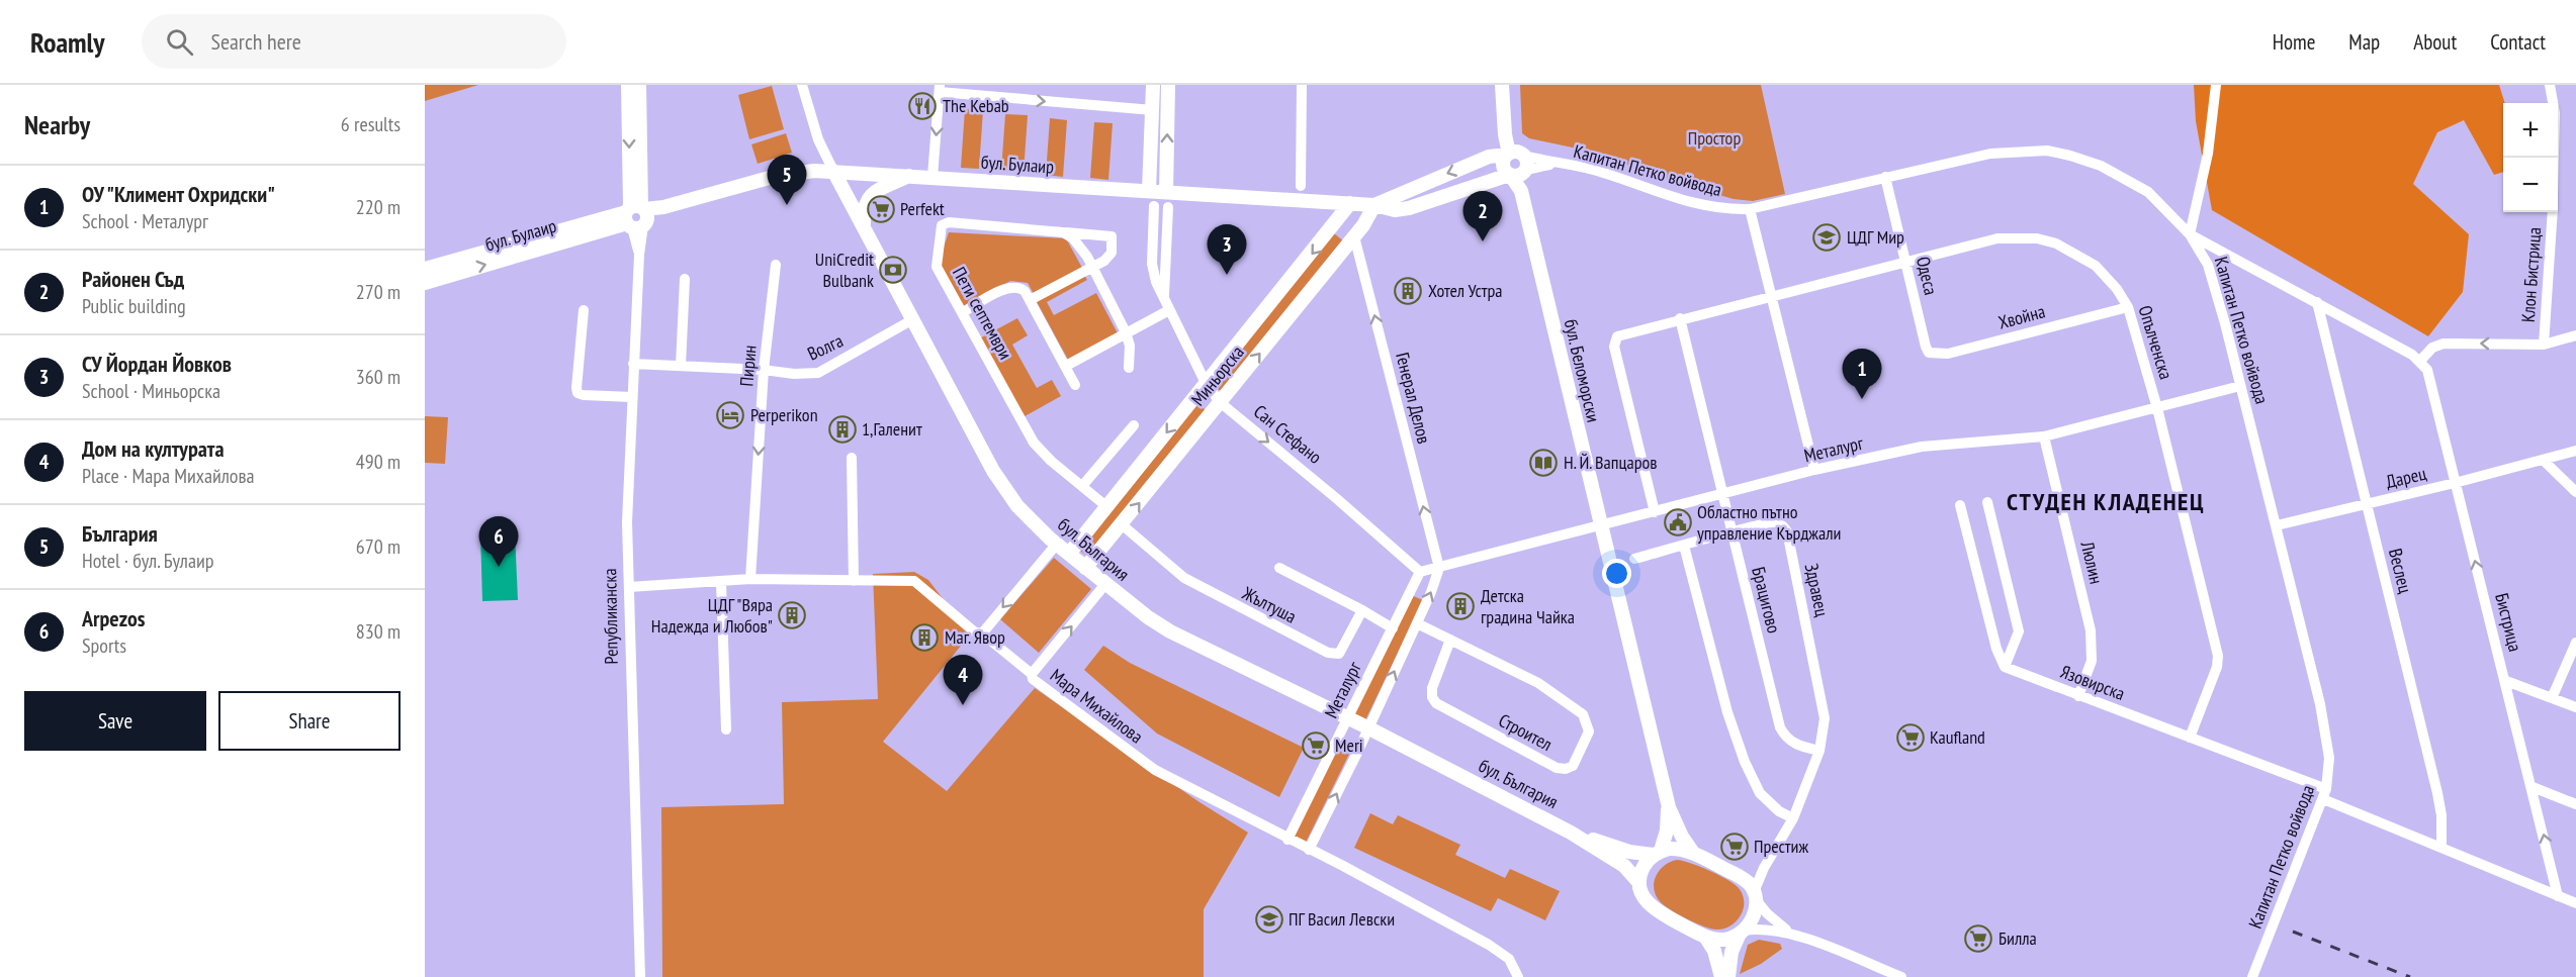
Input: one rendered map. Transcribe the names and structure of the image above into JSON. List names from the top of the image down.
{
  "streets": {
    "main road": [
      "бул. Булаир",
      "бул. Беломорски",
      "Миньорска",
      "бул. България",
      "Републиканска"
    ],
    "street": [
      "Капитан Петко войвода",
      "Клон Бистрица",
      "Одеса",
      "Пети септември",
      "Хвойна",
      "Опълченска",
      "Волга",
      "Пирин",
      "Генерал Делов",
      "Сан Стефано",
      "Металург",
      "Дарец",
      "Люлин",
      "Веслец",
      "Здравец",
      "Брацигово",
      "Жълтуша",
      "Бистрица",
      "Язовирска",
      "Мара Михайлова",
      "Строител"
    ]
  },
  "crossings": [
    ["бул. Булаир", "Капитан Петко войвода"],
    ["бул. Булаир", "бул. Беломорски"],
    ["бул. Булаир", "Миньорска"],
    ["бул. Булаир", "бул. България"],
    ["бул. Булаир", "Републиканска"],
    ["Капитан Петко войвода", "Одеса"],
    ["Капитан Петко войвода", "бул. Беломорски"],
    ["Капитан Петко войвода", "Металург"],
    ["Капитан Петко войвода", "Дарец"],
    ["Капитан Петко войвода", "Язовирска"],
    ["Одеса", "Хвойна"],
    ["Одеса", "Опълченска"],
    ["Пети септември", "Миньорска"],
    ["Хвойна", "Опълченска"],
    ["Опълченска", "Металург"],
    ["Опълченска", "Брацигово"],
    ["Опълченска", "Язовирска"],
    ["Волга", "Пирин"],
    ["Волга", "бул. България"],
    ["Волга", "Републиканска"],
    ["Пирин", "Мара Михайлова"],
    ["бул. Беломорски", "Металург"],
    ["бул. Беломорски", "бул. България"],
    ["Миньорска", "Генерал Делов"],
    ["Миньорска", "Сан Стефано"],
    ["Миньорска", "бул. България"],
    ["Миньорска", "Жълтуша"],
    ["Генерал Делов", "Металург"],
    ["Сан Стефано", "Металург"],
    ["Металург", "бул. България"],
    ["Металург", "Люлин"],
    ["Металург", "Брацигово"],
    ["Металург", "Мара Михайлова"],
    ["Металург", "Строител"],
    ["Дарец", "Веслец"],
    ["Дарец", "Бистрица"],
    ["Люлин", "Язовирска"],
    ["Веслец", "Язовирска"],
    ["Здравец", "Брацигово"],
    ["Републиканска", "Мара Михайлова"],
    ["Бистрица", "Язовирска"]
  ],
  "one_way": ["Пирин", "Генерал Делов", "Бистрица"],
  "districts": ["СТУДЕН КЛАДЕНЕЦ"],
  "parks": ["Простор"],
  "places": {
    "restaurant": ["The Kebab"],
    "supermarket": [
      "Perfekt",
      "Kaufland",
      "Meri",
      "Престиж",
      "Билла"
    ],
    "school or university": ["ЦДГ Мир", "ПГ Васил Левски"],
    "bank": ["UniCredit Bulbank"],
    "building": [
      "Хотел Устра",
      "1,Галенит",
      "Детска градина Чайка",
      "ЦДГ \"Вяра Надежда и Любов\"",
      "Маг. Явор"
    ],
    "hotel": ["Perperikon"],
    "library": ["Н. Й. Вапцаров"],
    "public building": ["Областно пътно управление Кърджали"]
  },
  "page": {
    "header": "Roamly",
    "search": "Search here",
    "nav": [
      "Home",
      "Map",
      "About",
      "Contact"
    ],
    "heading": ["Nearby", "6 results"],
    "map_buttons": ["+", "−"],
    "pins": [
      "5",
      "2",
      "3",
      "1",
      "6",
      "4"
    ],
    "list": [
      {
        "mark": "1",
        "name": "ОУ \"Климент Охридски\"",
        "note": "School · Металург",
        "value": "220 m"
      },
      {
        "mark": "2",
        "name": "Районен Съд",
        "note": "Public building",
        "value": "270 m"
      },
      {
        "mark": "3",
        "name": "СУ Йордан Йовков",
        "note": "School · Миньорска",
        "value": "360 m"
      },
      {
        "mark": "4",
        "name": "Дом на културата",
        "note": "Place · Мара Михайлова",
        "value": "490 m"
      },
      {
        "mark": "5",
        "name": "България",
        "note": "Hotel · бул. Булаир",
        "value": "670 m"
      },
      {
        "mark": "6",
        "name": "Arpezos",
        "note": "Sports",
        "value": "830 m"
      }
    ],
    "buttons": ["Save", "Share"]
  }
}
